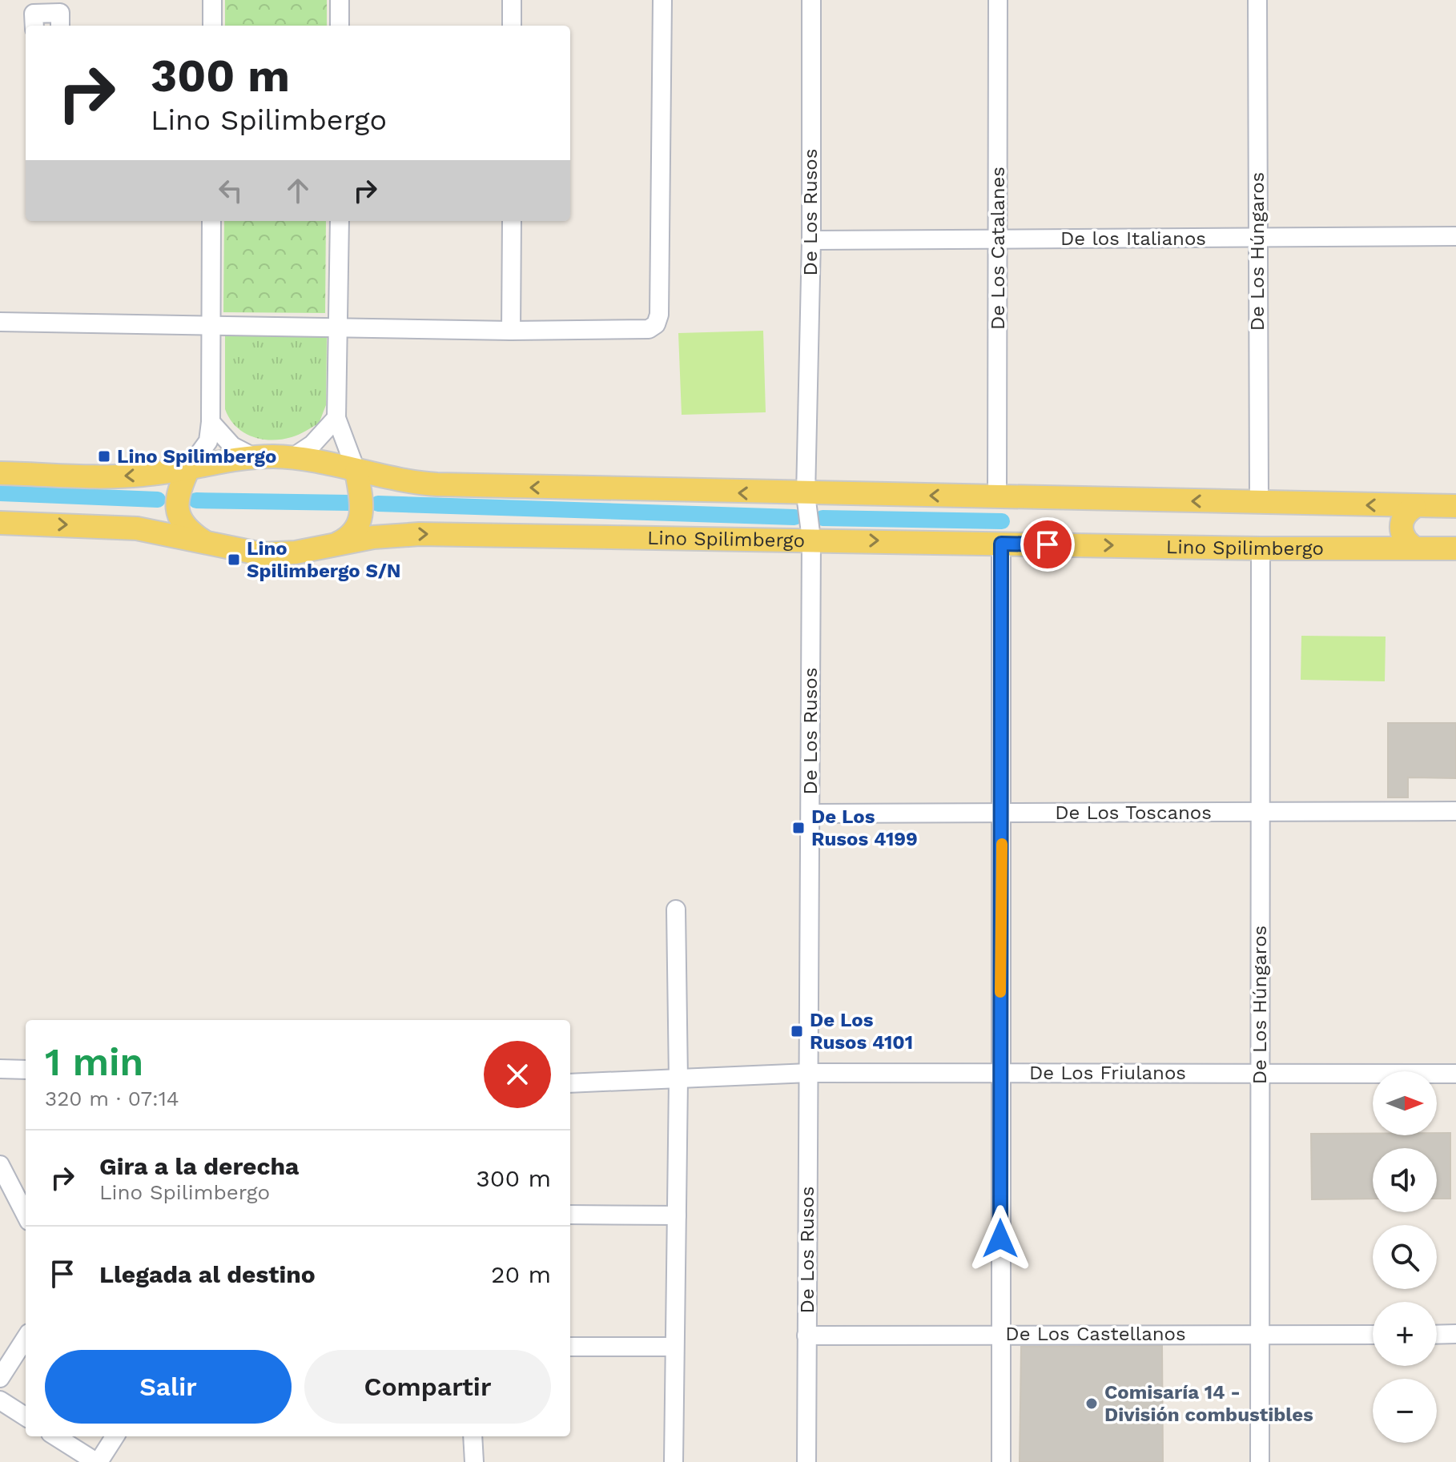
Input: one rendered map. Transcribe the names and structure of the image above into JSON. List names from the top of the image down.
{
  "streets": {
    "main road": ["Lino Spilimbergo"],
    "street": [
      "De Los Rusos",
      "De los Italianos",
      "De Los Catalanes",
      "De Los Húngaros",
      "De Los Toscanos",
      "De Los Friulanos",
      "De Los Castellanos"
    ]
  },
  "crossings": [
    ["De Los Rusos", "De los Italianos"],
    ["De Los Rusos", "Lino Spilimbergo"],
    ["De Los Rusos", "De Los Toscanos"],
    ["De Los Rusos", "De Los Friulanos"],
    ["De Los Rusos", "De Los Castellanos"],
    ["De los Italianos", "De Los Catalanes"],
    ["De los Italianos", "De Los Húngaros"],
    ["De Los Húngaros", "Lino Spilimbergo"],
    ["De Los Húngaros", "De Los Toscanos"],
    ["De Los Húngaros", "De Los Friulanos"],
    ["De Los Húngaros", "De Los Castellanos"]
  ],
  "places": {
    "transit": [
      "Lino Spilimbergo",
      "Lino Spilimbergo S/N",
      "De Los Rusos 4199",
      "De Los Rusos 4101"
    ],
    "other": ["Comisaría 14 - División combustibles"]
  },
  "north": "right",
  "page": {
    "turn": ["300 m", "Lino Spilimbergo"],
    "heading": ["1 min", "320 m · 07:14"],
    "map_buttons": ["+", "−"],
    "list": [
      {
        "name": "Gira a la derecha",
        "note": "Lino Spilimbergo",
        "value": "300 m"
      },
      {
        "name": "Llegada al destino",
        "value": "20 m"
      }
    ],
    "buttons": ["Salir", "Compartir"]
  }
}
